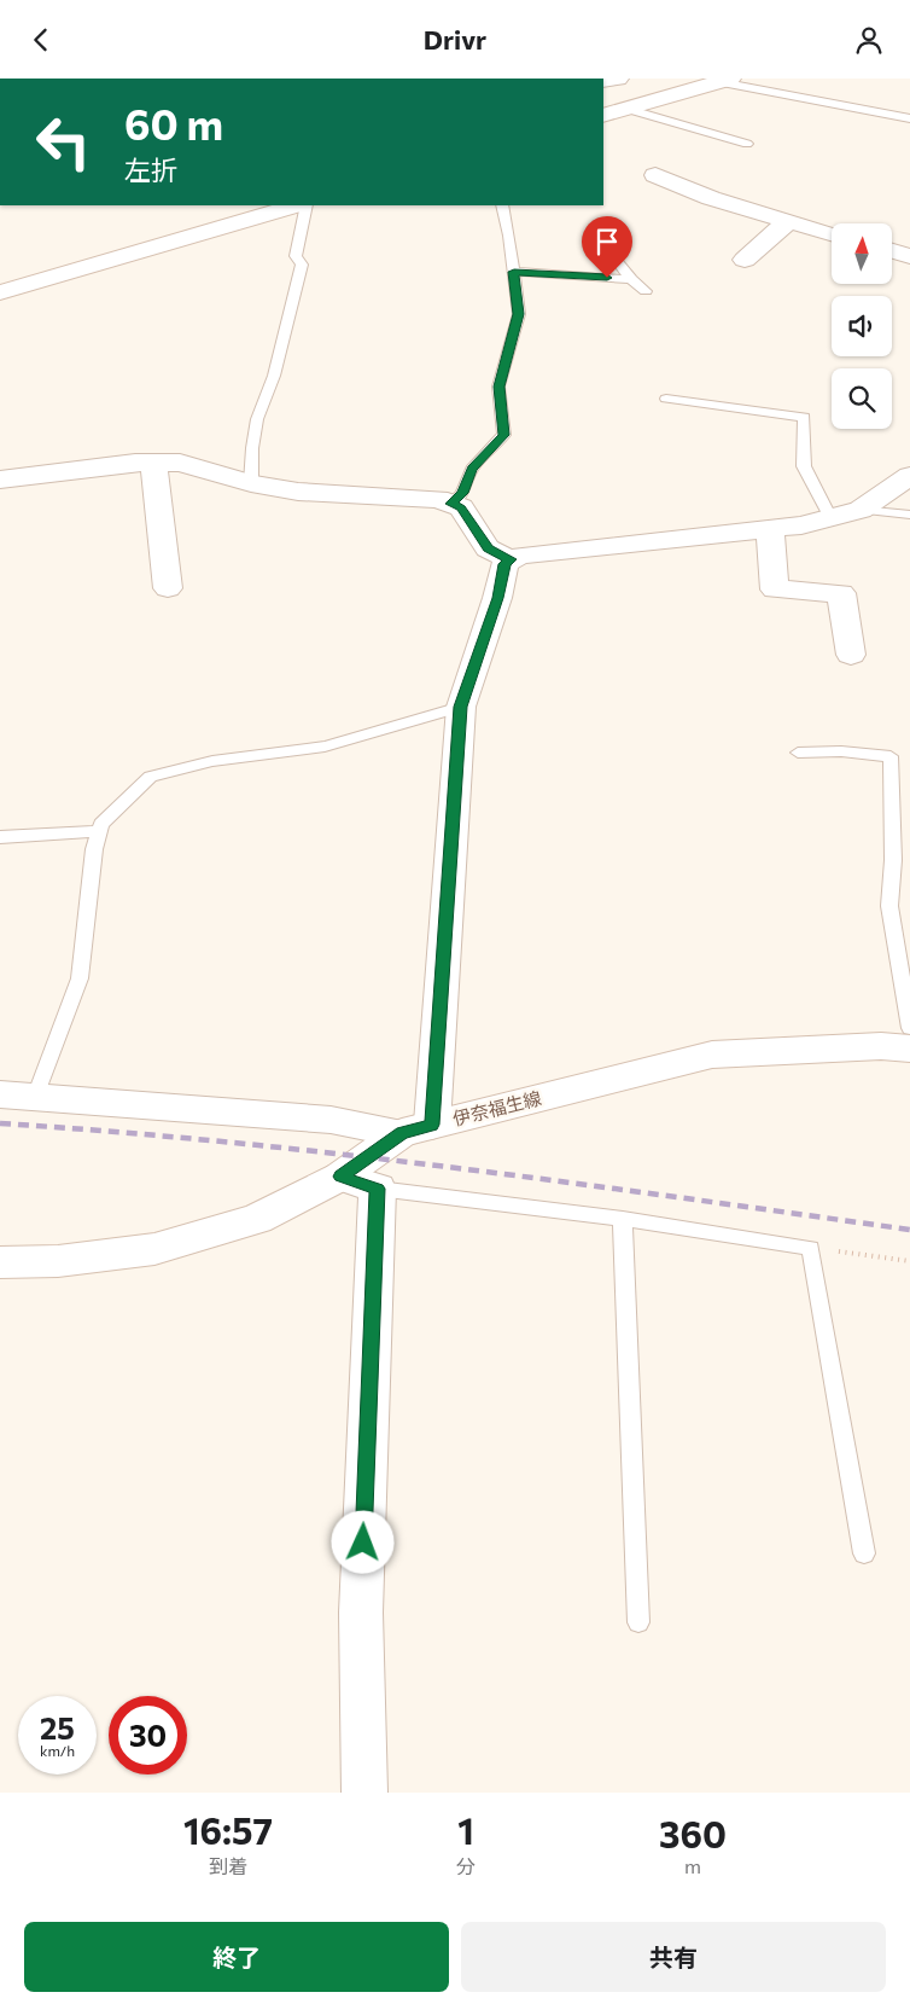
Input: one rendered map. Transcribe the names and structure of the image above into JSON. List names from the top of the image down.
{
  "streets": {
    "street": ["伊奈福生線"]
  },
  "north": "top",
  "page": {
    "header": "Drivr",
    "turn": ["60 m", "左折"],
    "speed": "25 km/h",
    "limit": "30",
    "eta": [
      "16:57",
      "到着",
      "1",
      "分",
      "360",
      "m"
    ],
    "buttons": ["終了", "共有"]
  }
}
